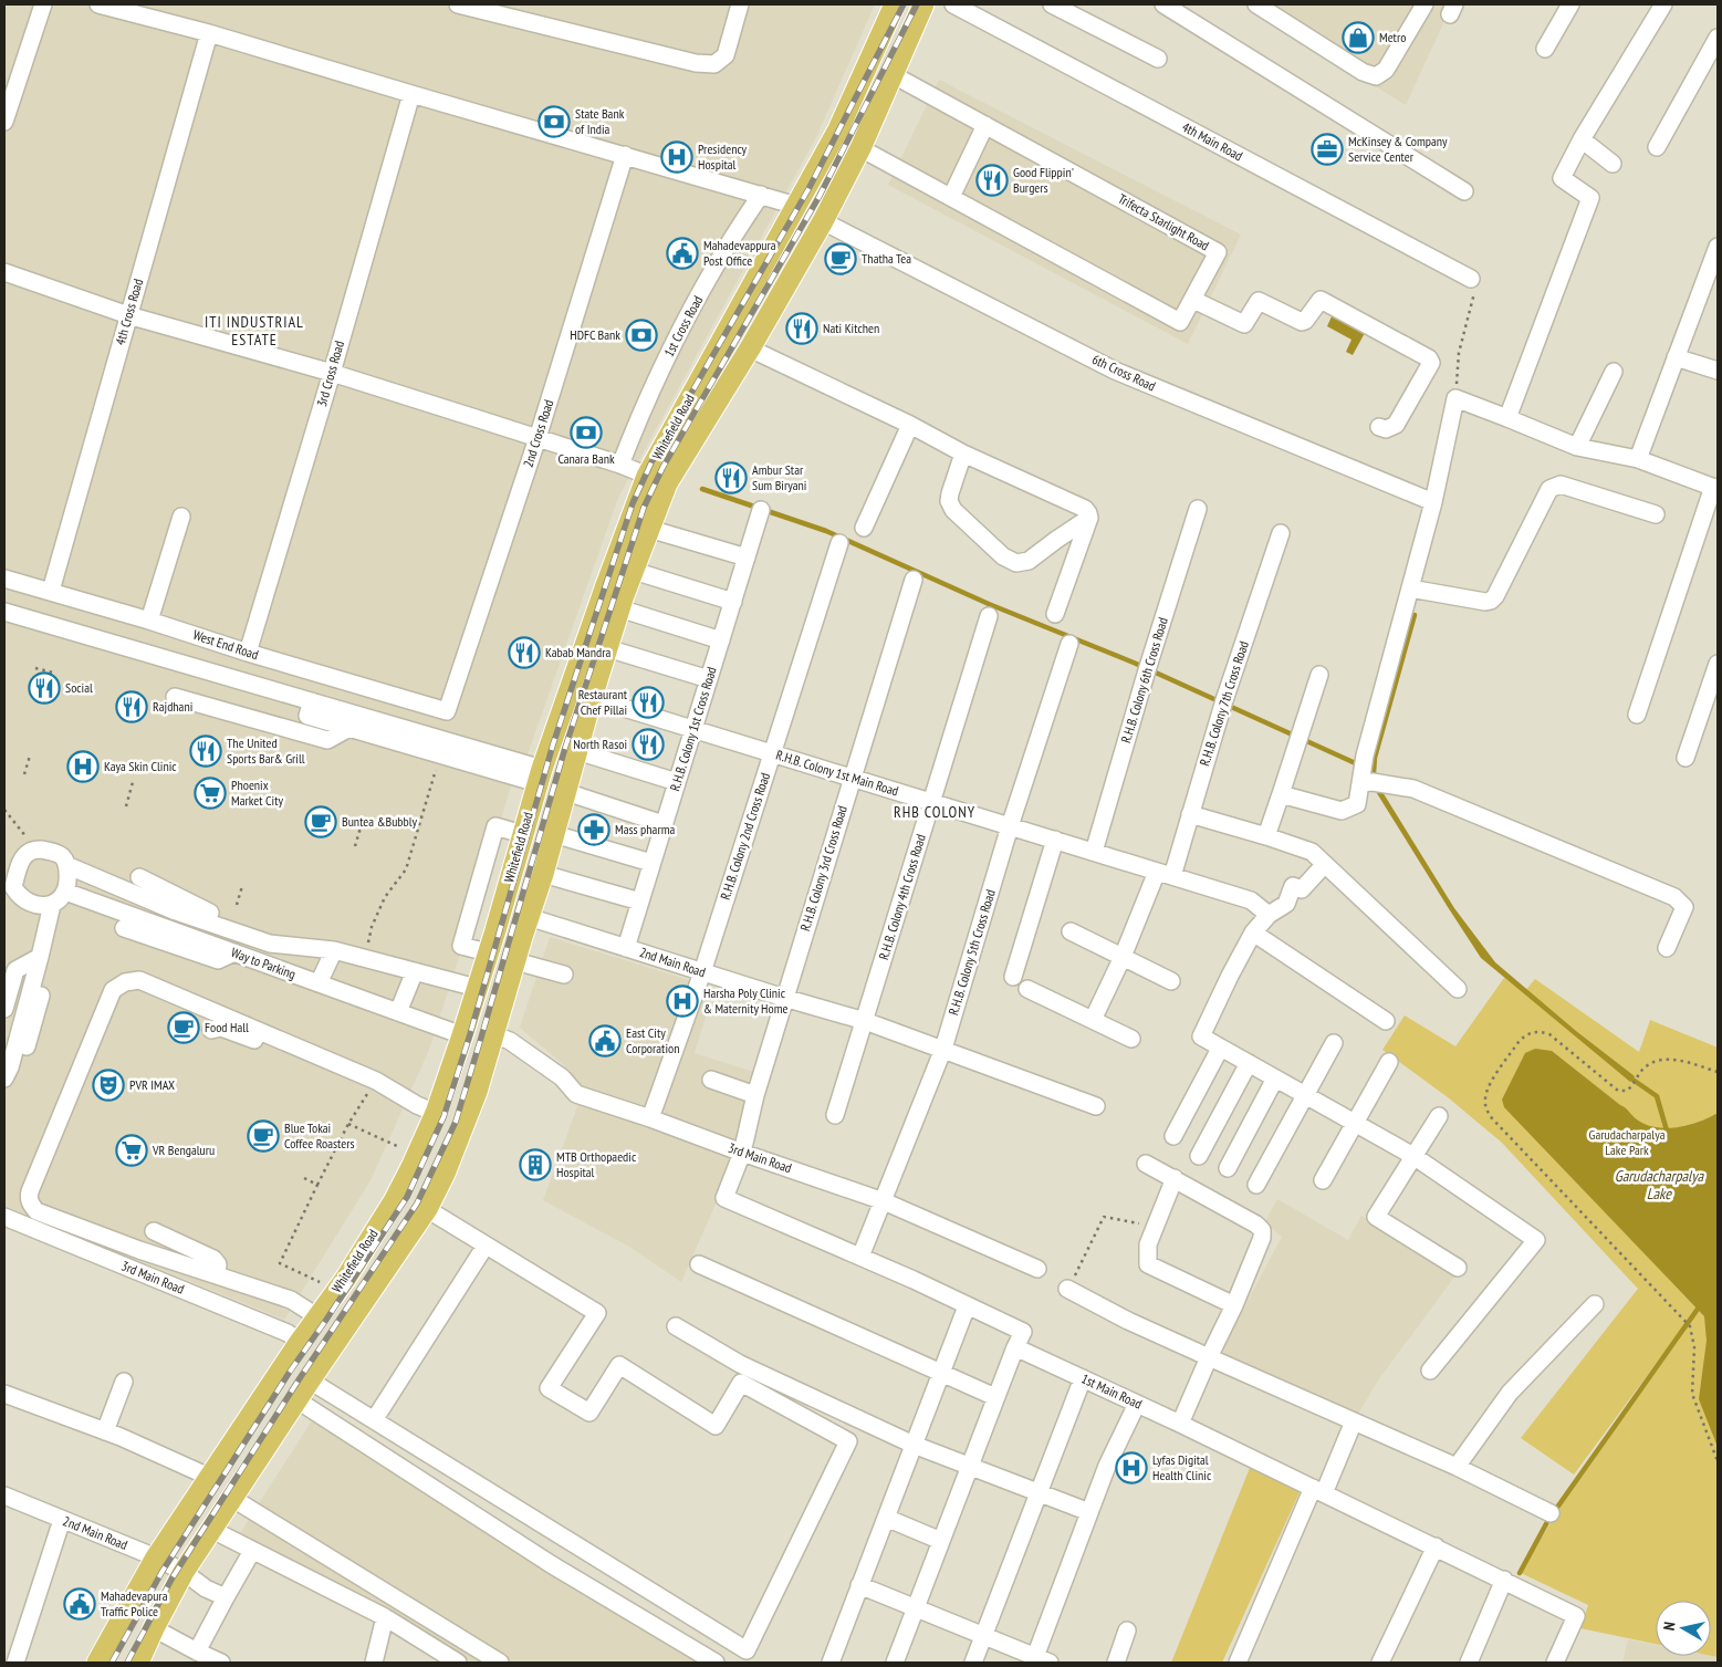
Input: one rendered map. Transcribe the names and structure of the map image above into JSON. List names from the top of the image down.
{
  "streets": {
    "main road": ["Whitefield Road"],
    "street": [
      "4th Main Road",
      "Trifecta Starlight Road",
      "4th Cross Road",
      "1st Cross Road",
      "6th Cross Road",
      "3rd Cross Road",
      "2nd Cross Road",
      "West End Road",
      "R.H.B. Colony 6th Cross Road",
      "R.H.B. Colony 7th Cross Road",
      "R.H.B. Colony 1st Cross Road",
      "R.H.B. Colony 1st Main Road",
      "R.H.B. Colony 2nd Cross Road",
      "R.H.B. Colony 3rd Cross Road",
      "R.H.B. Colony 4th Cross Road",
      "R.H.B. Colony 5th Cross Road",
      "2nd Main Road",
      "Way to Parking",
      "3rd Main Road",
      "1st Main Road"
    ]
  },
  "crossings": [
    ["Trifecta Starlight Road", "Whitefield Road"],
    ["4th Cross Road", "West End Road"],
    ["6th Cross Road", "Whitefield Road"],
    ["3rd Cross Road", "West End Road"],
    ["Whitefield Road", "R.H.B. Colony 1st Main Road"],
    ["Whitefield Road", "2nd Main Road"],
    ["Whitefield Road", "Way to Parking"],
    ["Whitefield Road", "3rd Main Road"],
    ["2nd Cross Road", "West End Road"],
    ["R.H.B. Colony 6th Cross Road", "R.H.B. Colony 1st Main Road"],
    ["R.H.B. Colony 7th Cross Road", "R.H.B. Colony 1st Main Road"],
    ["R.H.B. Colony 1st Cross Road", "R.H.B. Colony 1st Main Road"],
    ["R.H.B. Colony 1st Cross Road", "2nd Main Road"],
    ["R.H.B. Colony 1st Main Road", "R.H.B. Colony 2nd Cross Road"],
    ["R.H.B. Colony 1st Main Road", "R.H.B. Colony 3rd Cross Road"],
    ["R.H.B. Colony 1st Main Road", "R.H.B. Colony 4th Cross Road"],
    ["R.H.B. Colony 1st Main Road", "R.H.B. Colony 5th Cross Road"],
    ["R.H.B. Colony 2nd Cross Road", "2nd Main Road"],
    ["R.H.B. Colony 2nd Cross Road", "3rd Main Road"],
    ["R.H.B. Colony 3rd Cross Road", "R.H.B. Colony 5th Cross Road"],
    ["R.H.B. Colony 3rd Cross Road", "2nd Main Road"],
    ["R.H.B. Colony 3rd Cross Road", "3rd Main Road"],
    ["R.H.B. Colony 4th Cross Road", "2nd Main Road"],
    ["R.H.B. Colony 5th Cross Road", "2nd Main Road"],
    ["R.H.B. Colony 5th Cross Road", "3rd Main Road"]
  ],
  "districts": ["ITI INDUSTRIAL ESTATE", "RHB COLONY"],
  "water": ["Garudacharpalya Lake"],
  "parks": ["Garudacharpalya Lake Park"],
  "places": {
    "shop": ["Metro"],
    "bank": ["State Bank of India", "HDFC Bank", "Canara Bank"],
    "office": ["McKinsey & Company Service Center"],
    "hospital": [
      "Presidency Hospital",
      "Kaya Skin Clinic",
      "Harsha Poly Clinic & Maternity Home",
      "Lyfas Digital Health Clinic"
    ],
    "restaurant": [
      "Good Flippin' Burgers",
      "Nati Kitchen",
      "Ambur Star Sum Biryani",
      "Kabab Mandra",
      "Social",
      "Restaurant Chef Pillai",
      "Rajdhani",
      "North Rasoi",
      "The United Sports Bar& Grill"
    ],
    "public building": ["Mahadevappura Post Office", "East City Corporation", "Mahadevapura Traffic Police"],
    "cafe": [
      "Thatha Tea",
      "Buntea &Bubbly",
      "Food Hall",
      "Blue Tokai Coffee Roasters"
    ],
    "supermarket": ["Phoenix Market City", "VR Bengaluru"],
    "pharmacy": ["Mass pharma"],
    "theatre": ["PVR IMAX"],
    "building": ["MTB Orthopaedic Hospital"]
  },
  "north": "left"
}
